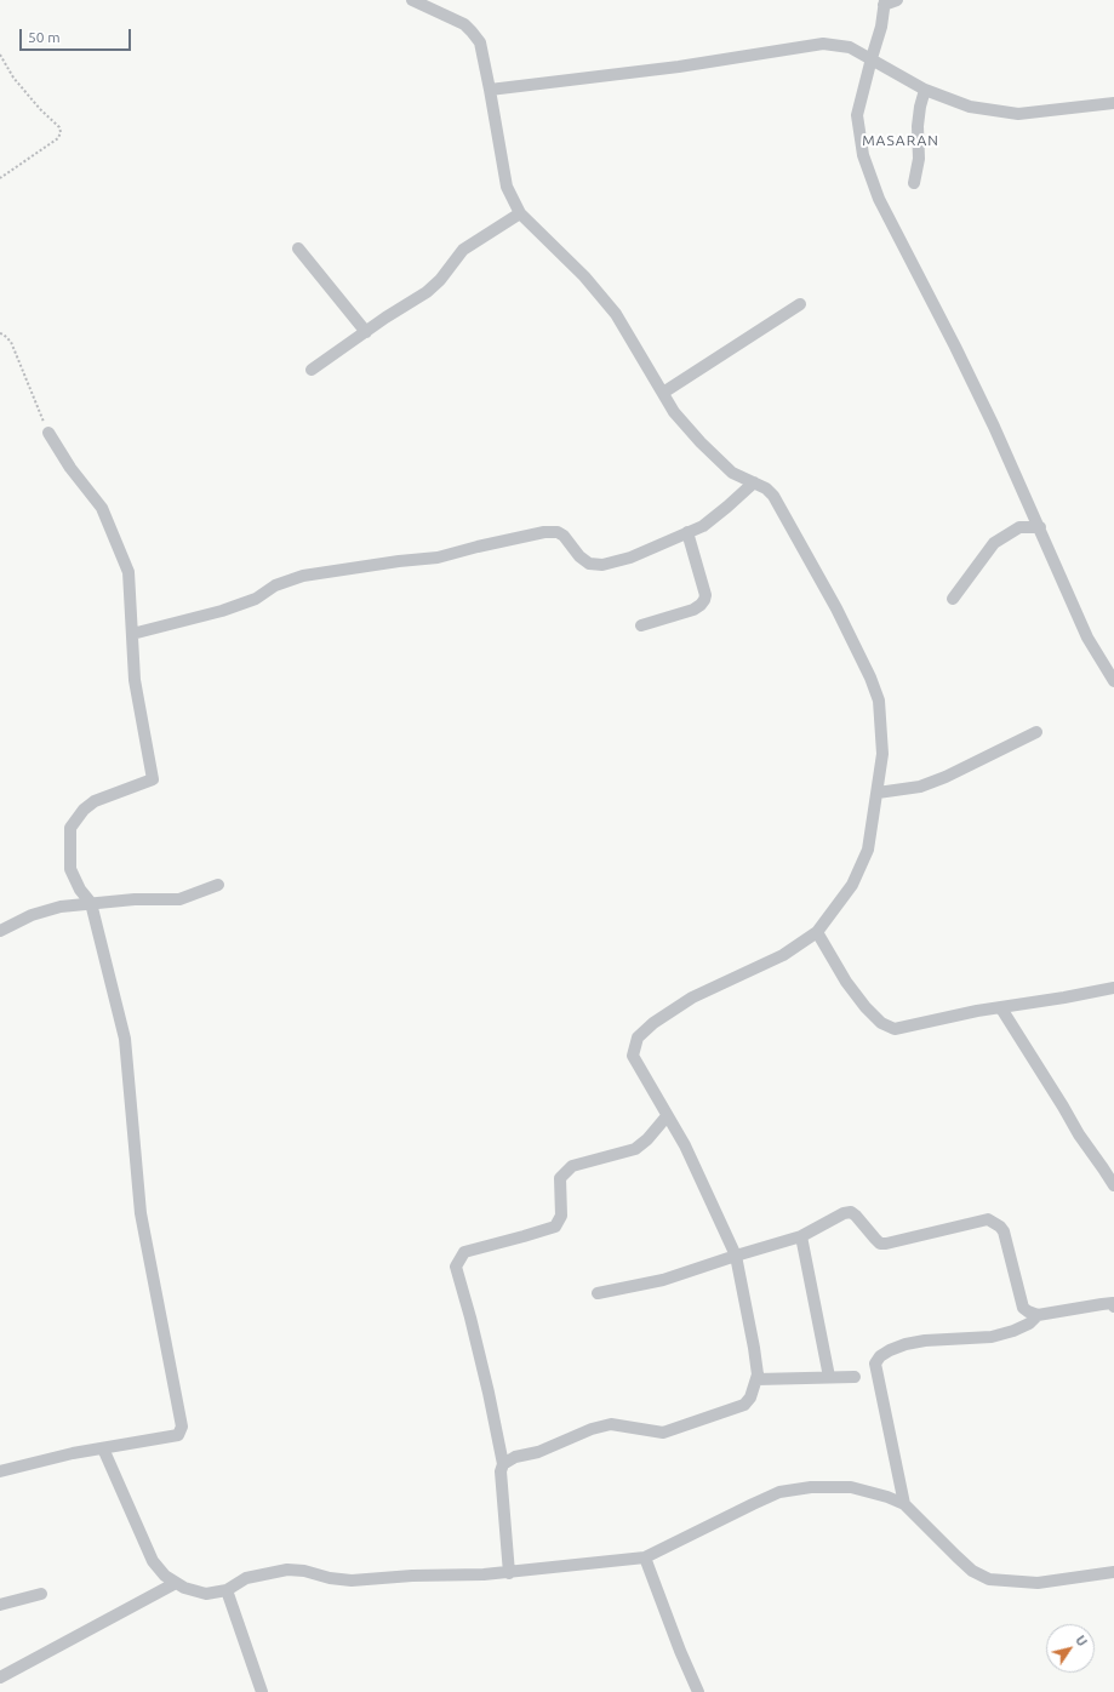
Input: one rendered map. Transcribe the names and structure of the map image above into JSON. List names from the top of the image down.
{
  "districts": ["MASARAN"],
  "scale_bar": "50 m",
  "north": "top right"
}
